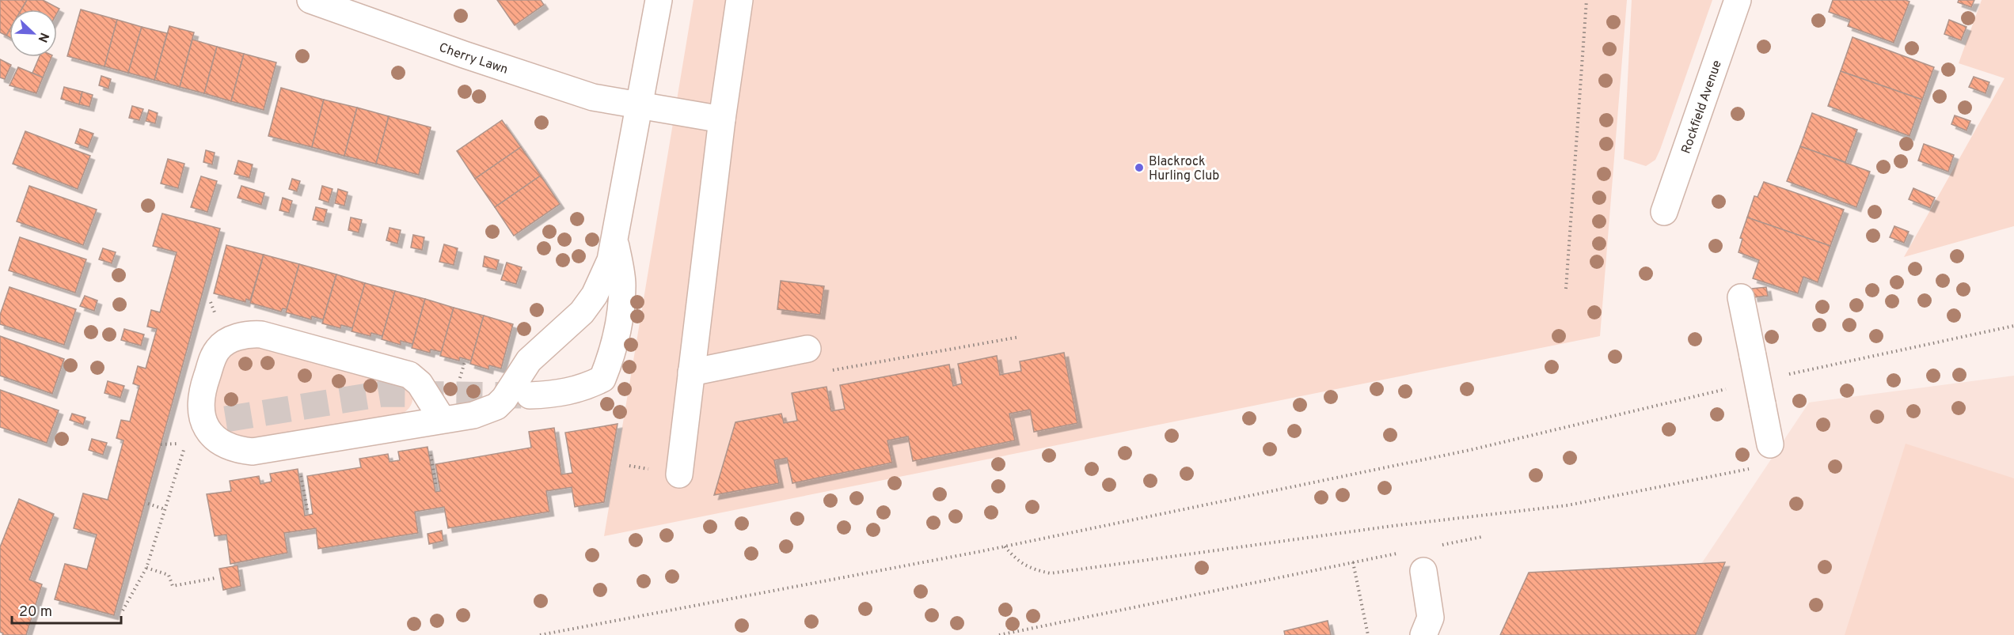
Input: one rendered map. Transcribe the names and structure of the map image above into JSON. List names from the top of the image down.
{
  "streets": {
    "street": ["Cherry Lawn", "Rockfield Avenue"]
  },
  "places": ["Blackrock Hurling Club"],
  "scale_bar": "20 m",
  "north": "bottom right"
}
